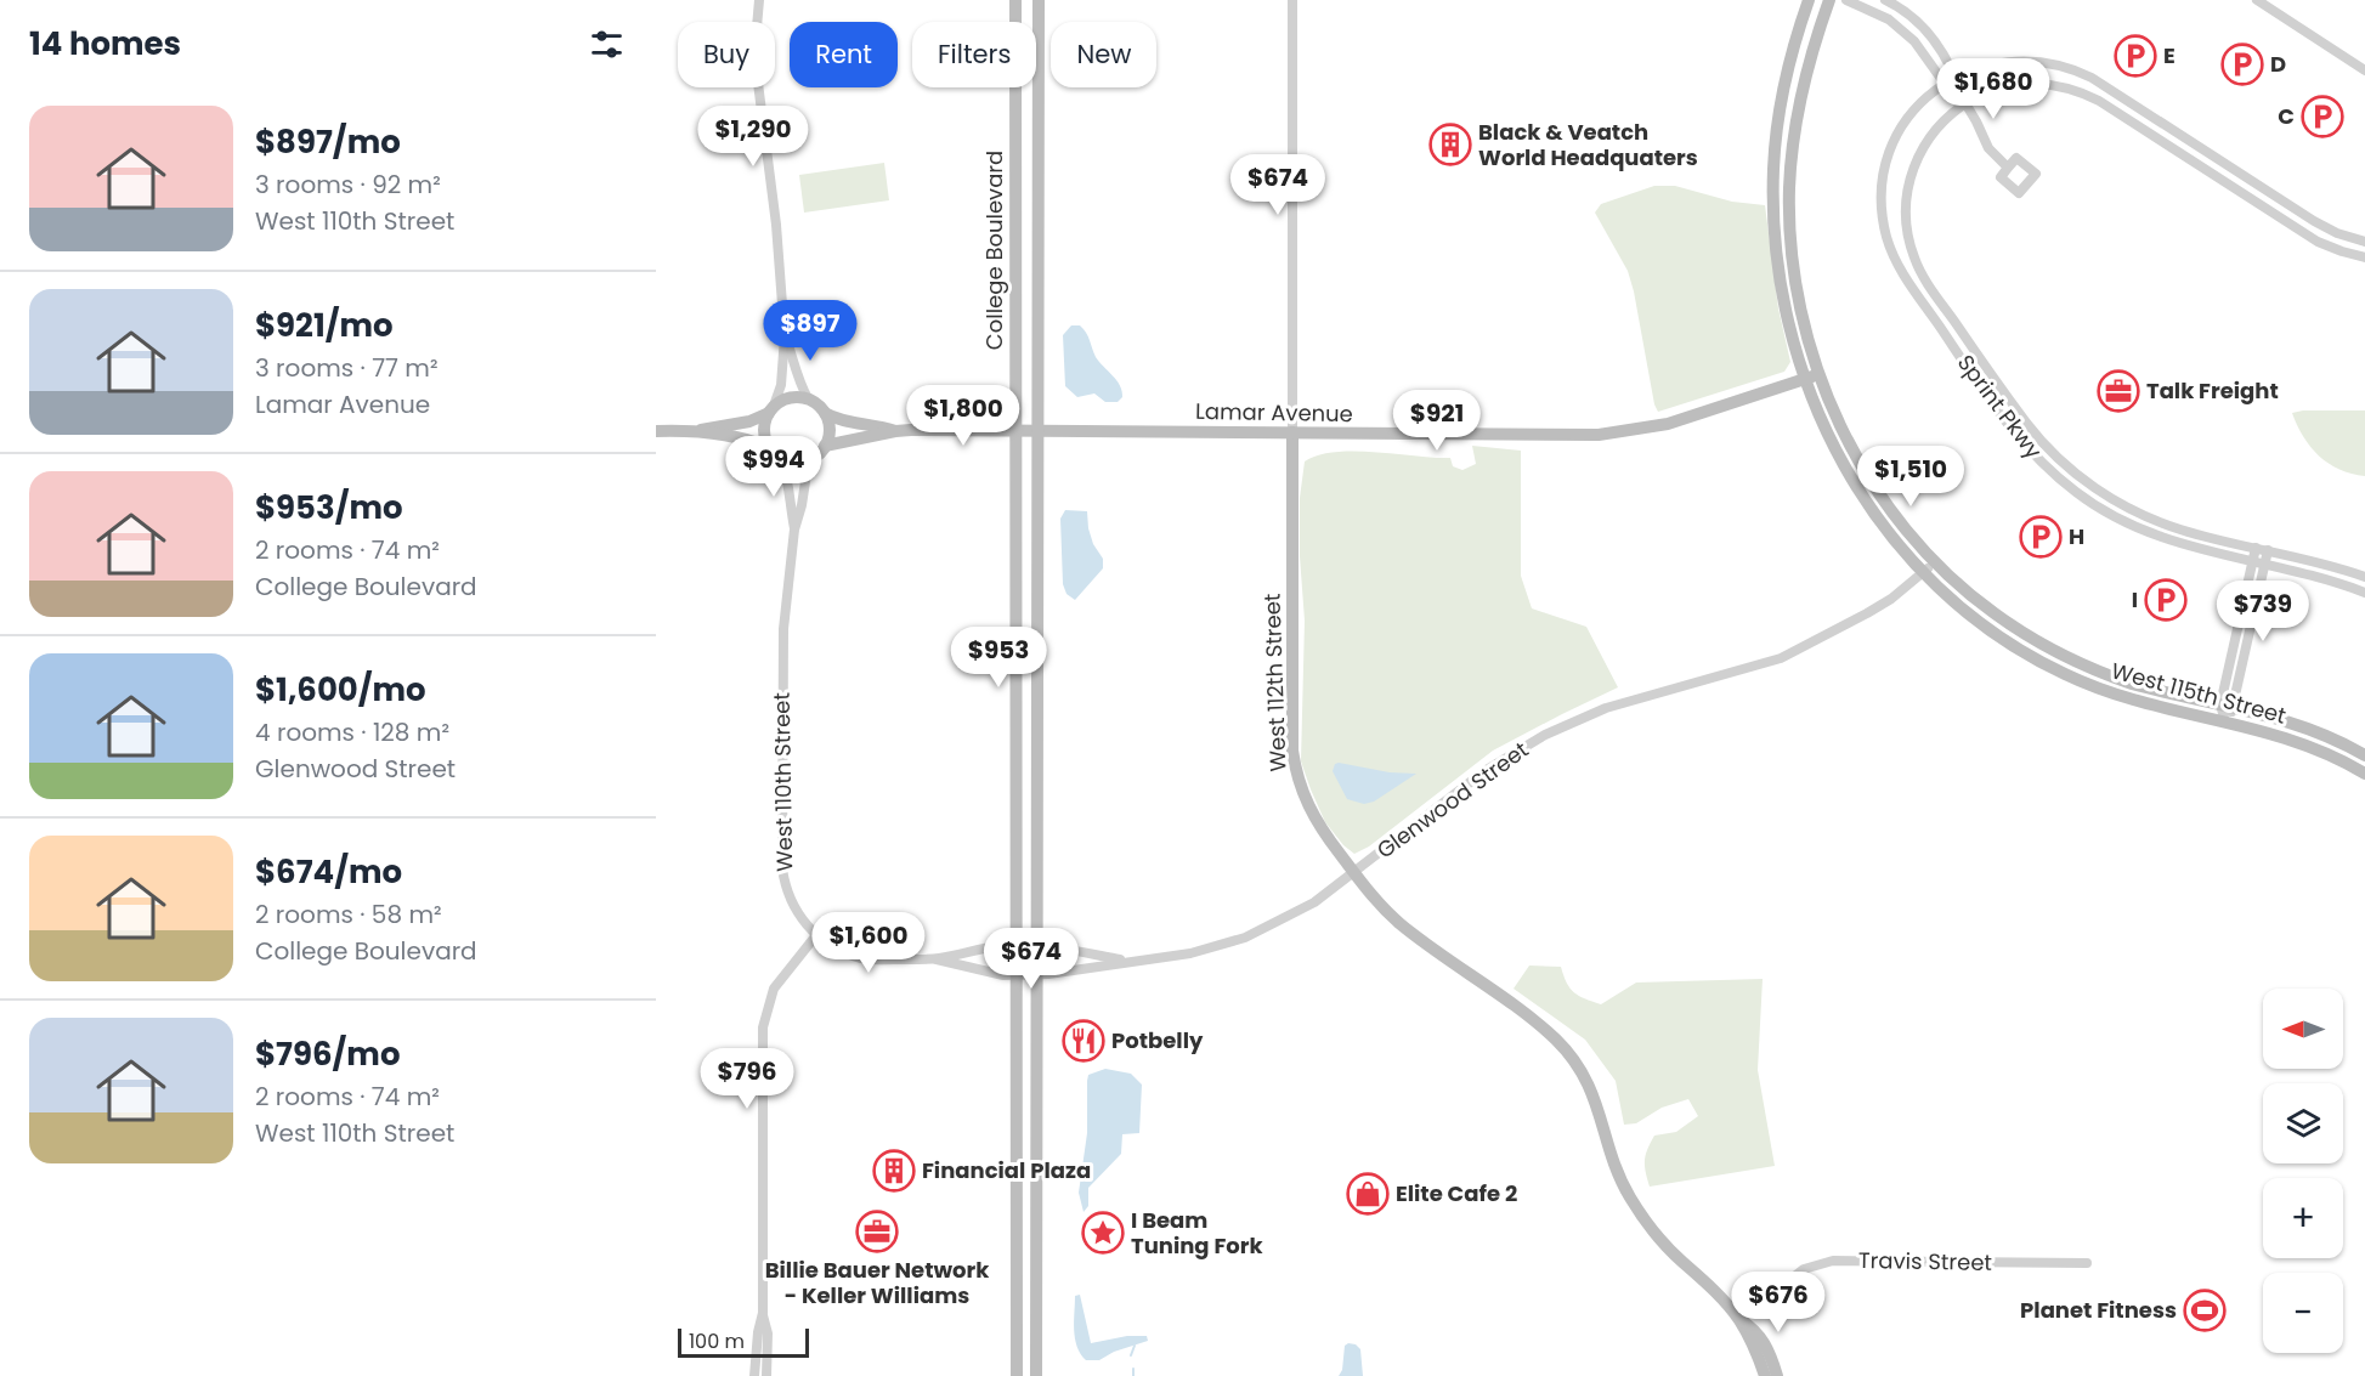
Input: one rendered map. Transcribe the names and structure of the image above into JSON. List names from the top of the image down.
{
  "streets": {
    "street": [
      "College Boulevard",
      "Sprint Pkwy",
      "Lamar Avenue",
      "West 112th Street",
      "West 115th Street",
      "West 110th Street",
      "Glenwood Street",
      "Travis Street"
    ]
  },
  "crossings": [
    ["College Boulevard", "Lamar Avenue"],
    ["College Boulevard", "Glenwood Street"],
    ["Lamar Avenue", "West 112th Street"],
    ["Lamar Avenue", "West 115th Street"],
    ["Lamar Avenue", "West 110th Street"],
    ["West 112th Street", "Glenwood Street"],
    ["West 112th Street", "Travis Street"],
    ["West 115th Street", "Glenwood Street"],
    ["West 110th Street", "Glenwood Street"]
  ],
  "places": {
    "parking": [
      "E",
      "D",
      "C",
      "H",
      "I"
    ],
    "building": ["Black & Veatch World Headquaters", "Financial Plaza"],
    "office": ["Talk Freight", "Billie Bauer Network - Keller Williams"],
    "restaurant": ["Potbelly"],
    "shop": ["Elite Cafe 2"],
    "place": ["I Beam Tuning Fork"],
    "sports": ["Planet Fitness"]
  },
  "scale_bar": "100 m",
  "north": "left",
  "page": {
    "heading": "14 homes",
    "chip": [
      "Buy",
      "Rent",
      "Filters",
      "New"
    ],
    "price": [
      "$1,680",
      "$1,290",
      "$674",
      "$897",
      "$1,800",
      "$921",
      "$994",
      "$1,510",
      "$739",
      "$953",
      "$1,600",
      "$674",
      "$796",
      "$676"
    ],
    "list": [
      {
        "name": "$897/mo",
        "note": "3 rooms · 92 m² · West 110th Street"
      },
      {
        "name": "$921/mo",
        "note": "3 rooms · 77 m² · Lamar Avenue"
      },
      {
        "name": "$953/mo",
        "note": "2 rooms · 74 m² · College Boulevard"
      },
      {
        "name": "$1,600/mo",
        "note": "4 rooms · 128 m² · Glenwood Street"
      },
      {
        "name": "$674/mo",
        "note": "2 rooms · 58 m² · College Boulevard"
      },
      {
        "name": "$796/mo",
        "note": "2 rooms · 74 m² · West 110th Street"
      }
    ],
    "map_buttons": ["+", "−"],
    "scale": "100 m"
  }
}
